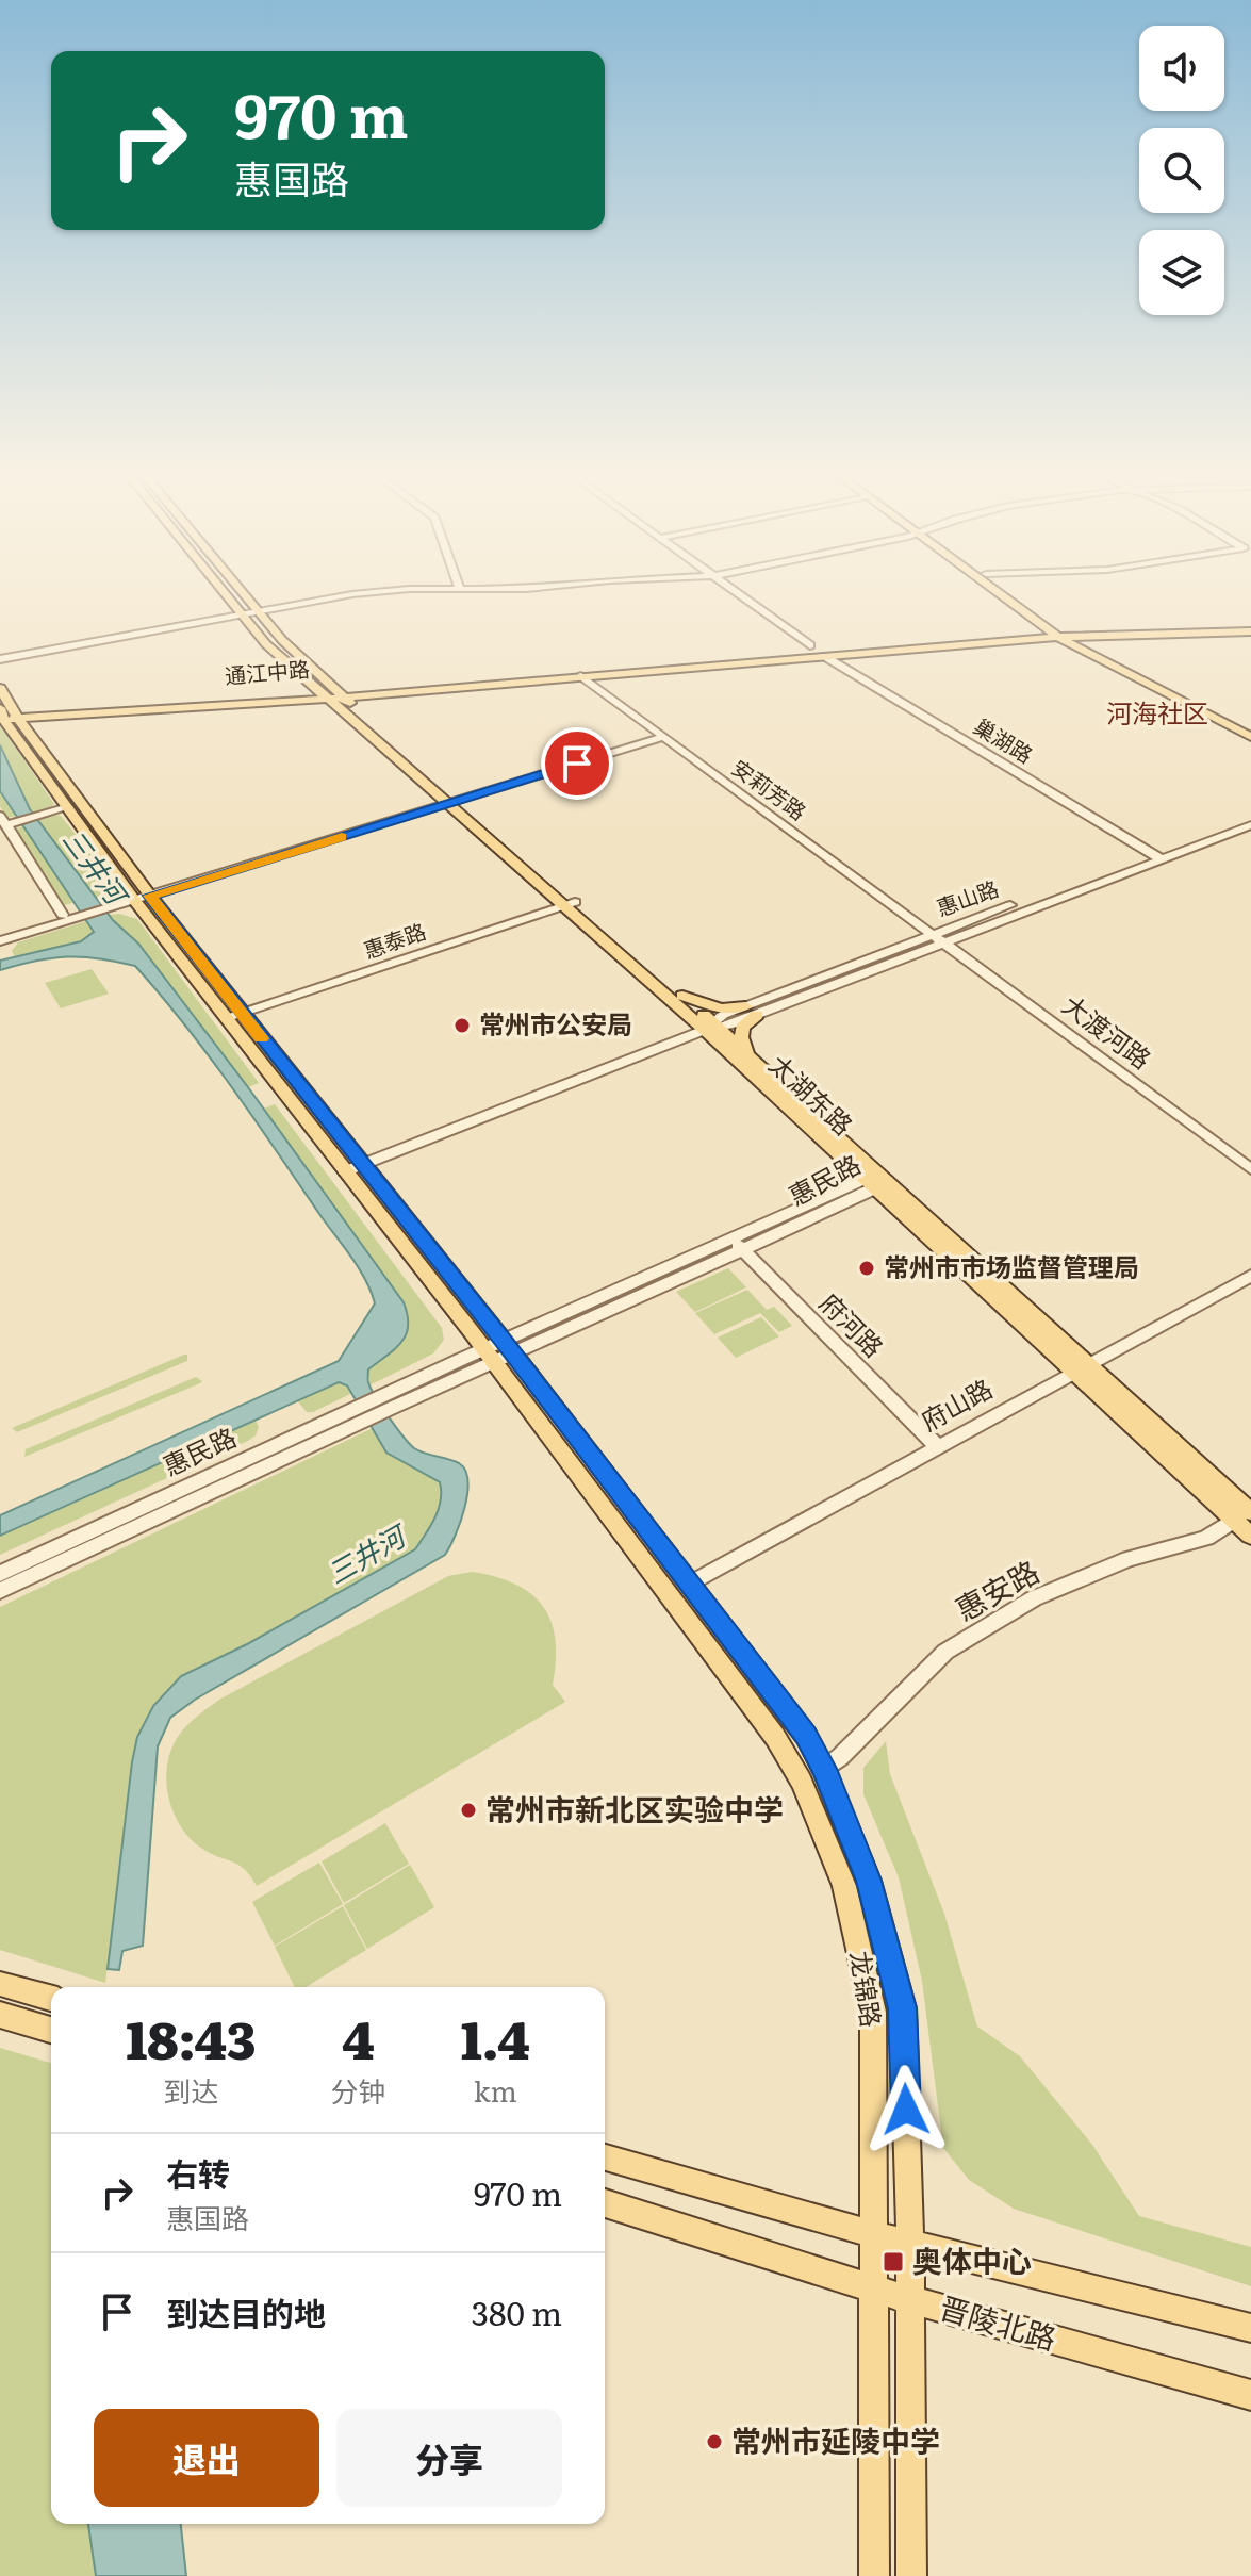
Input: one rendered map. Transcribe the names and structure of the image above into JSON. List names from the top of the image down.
{
  "streets": {
    "main road": [
      "通江中路",
      "太湖东路",
      "龙锦路",
      "晋陵北路"
    ],
    "street": [
      "巢湖路",
      "安莉芳路",
      "惠山路",
      "惠泰路",
      "大渡河路",
      "惠民路",
      "府河路",
      "府山路",
      "惠安路"
    ]
  },
  "crossings": [
    ["通江中路", "巢湖路"],
    ["通江中路", "安莉芳路"],
    ["通江中路", "太湖东路"],
    ["通江中路", "龙锦路"],
    ["巢湖路", "惠山路"],
    ["安莉芳路", "惠山路"],
    ["安莉芳路", "大渡河路"],
    ["惠山路", "大渡河路"],
    ["惠山路", "太湖东路"],
    ["惠山路", "龙锦路"],
    ["惠泰路", "太湖东路"],
    ["惠泰路", "龙锦路"],
    ["太湖东路", "惠民路"],
    ["太湖东路", "府山路"],
    ["太湖东路", "惠安路"],
    ["惠民路", "府河路"],
    ["惠民路", "龙锦路"],
    ["府河路", "府山路"],
    ["府山路", "龙锦路"],
    ["惠安路", "龙锦路"],
    ["龙锦路", "晋陵北路"]
  ],
  "districts": ["河海社区"],
  "water": ["三井河"],
  "places": {
    "other": [
      "常州市公安局",
      "常州市市场监督管理局",
      "常州市新北区实验中学",
      "常州市延陵中学"
    ],
    "transit": ["奥体中心"]
  },
  "page": {
    "turn": ["970 m", "惠国路"],
    "eta": [
      "18:43",
      "到达",
      "4",
      "分钟",
      "1.4",
      "km"
    ],
    "list": [
      {
        "name": "右转",
        "note": "惠国路",
        "value": "970 m"
      },
      {
        "name": "到达目的地",
        "value": "380 m"
      }
    ],
    "buttons": ["退出", "分享"]
  }
}
